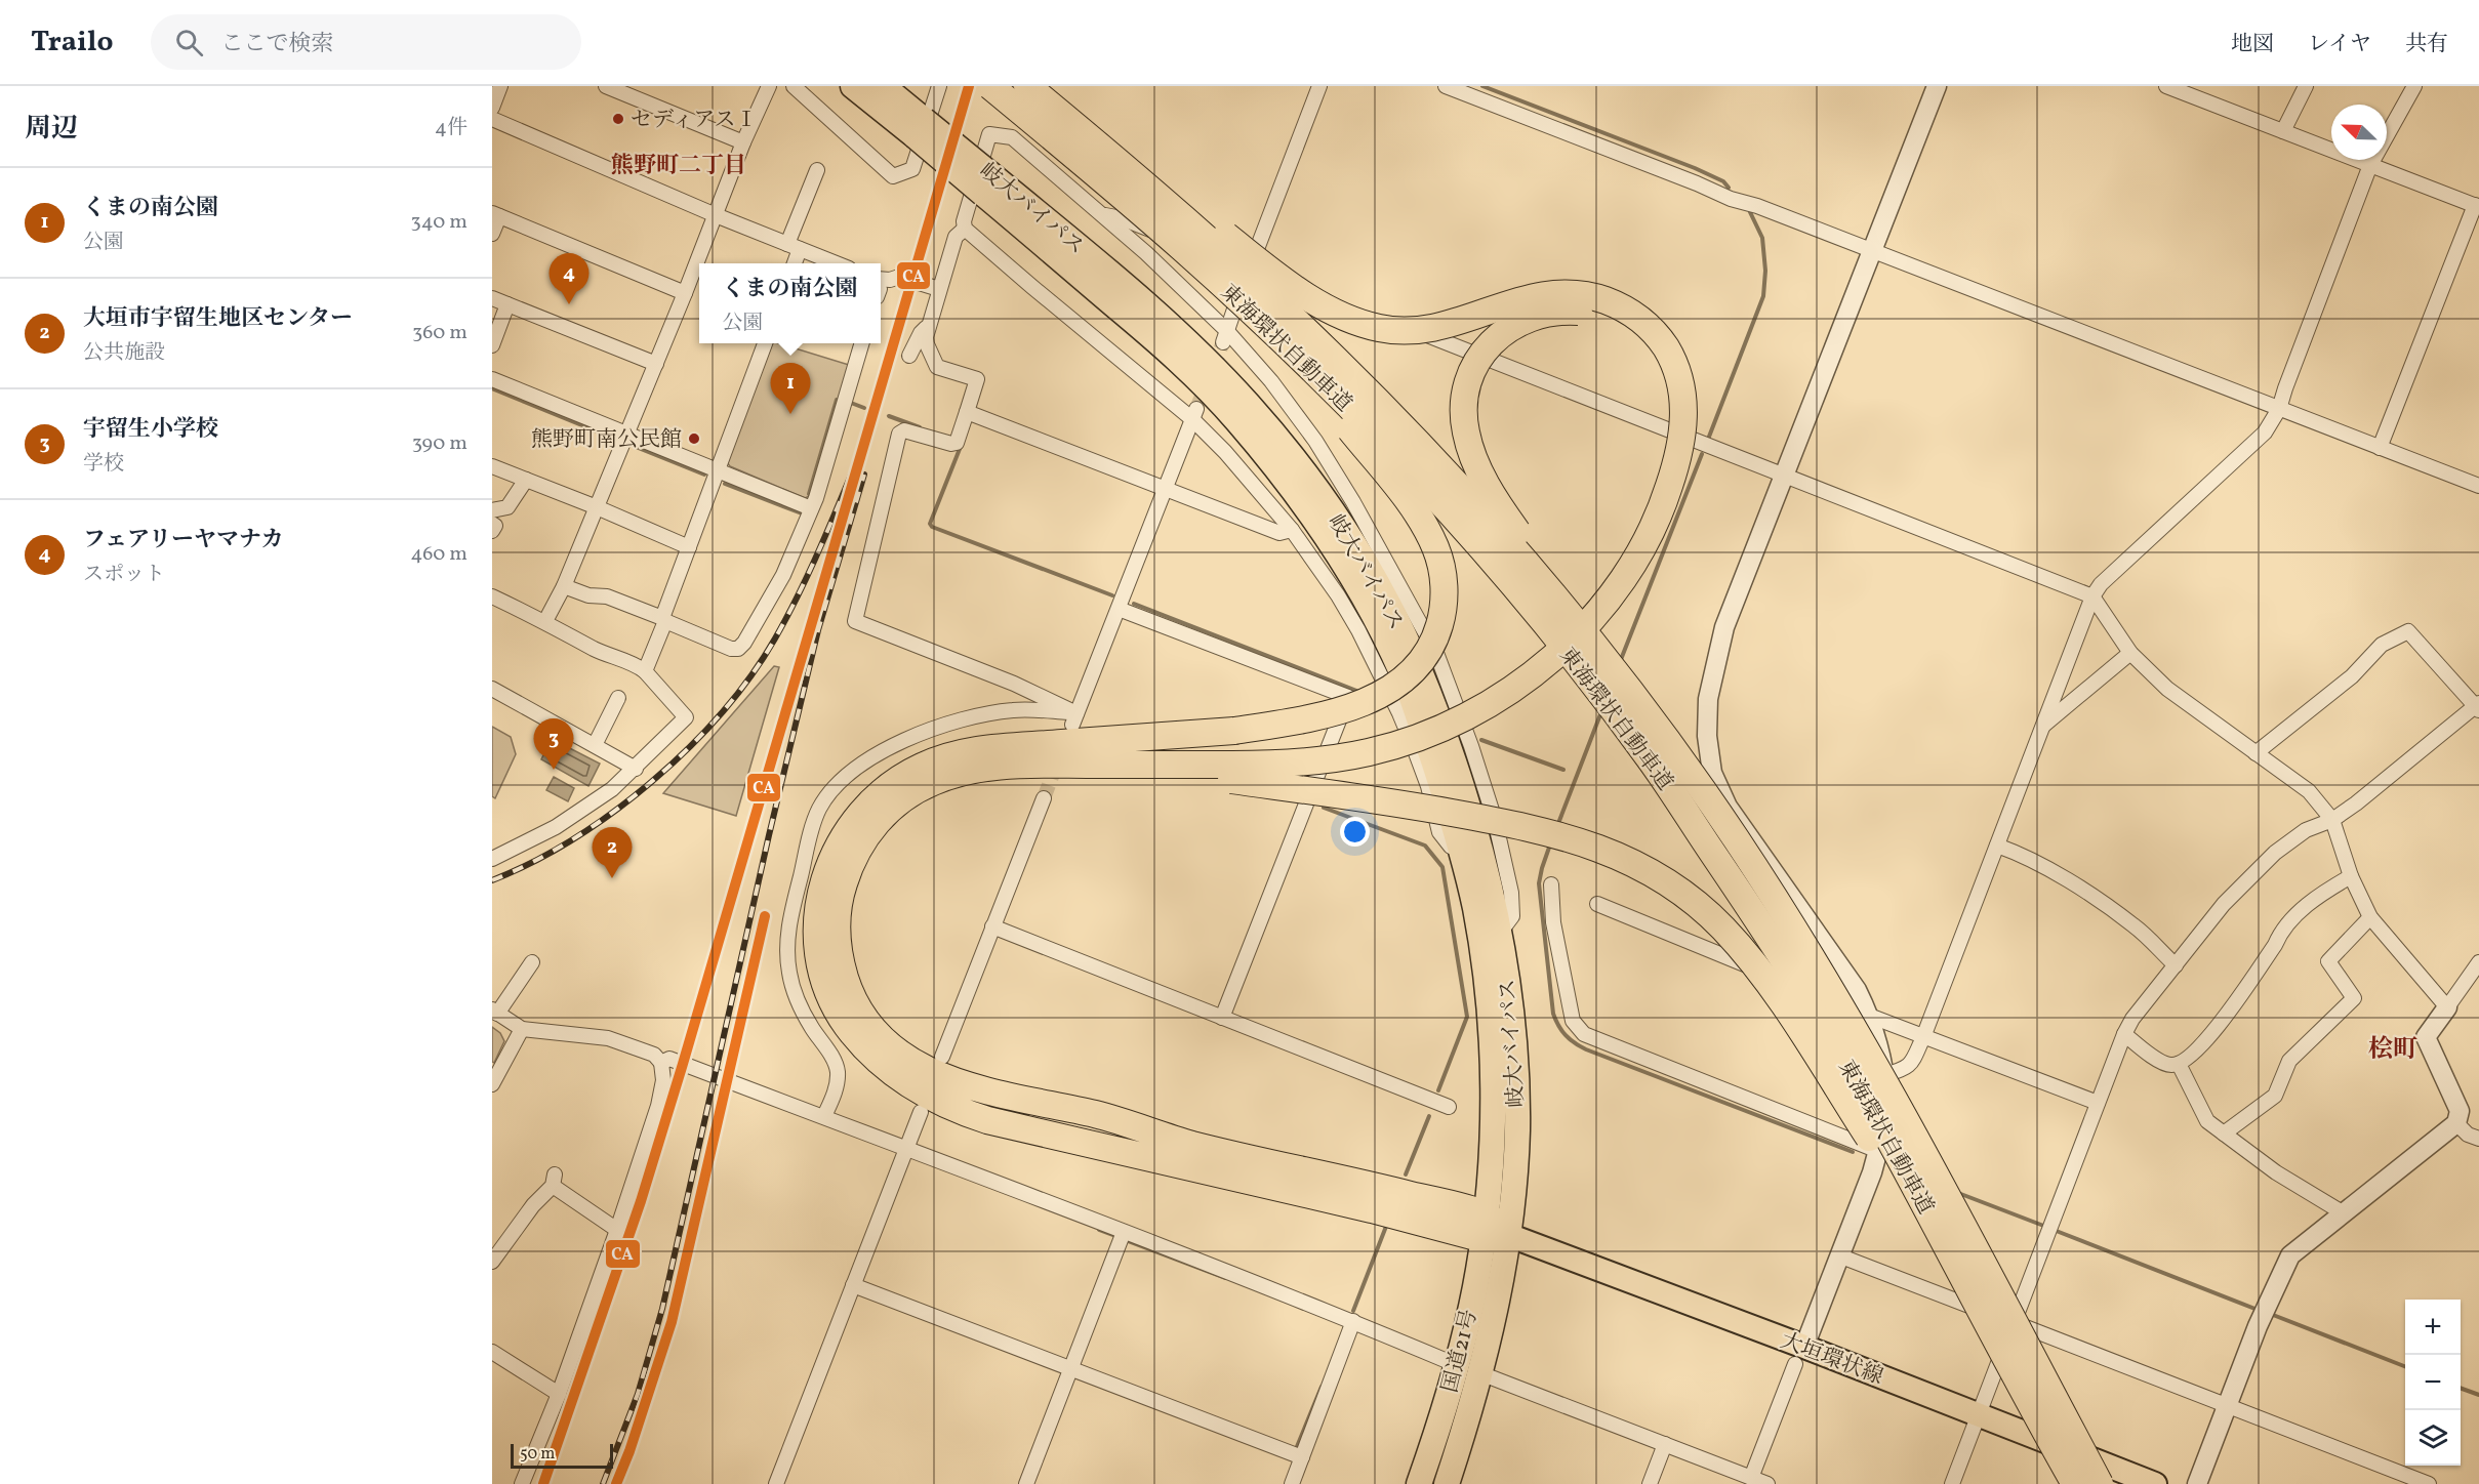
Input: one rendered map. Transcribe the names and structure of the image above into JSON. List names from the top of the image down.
{
  "streets": {
    "highway": ["岐大バイパス", "東海環状自動車道", "国道21号"],
    "main road": ["大垣環状線"]
  },
  "crossings": [
    ["岐大バイパス", "国道21号"],
    ["岐大バイパス", "大垣環状線"],
    ["国道21号", "大垣環状線"]
  ],
  "districts": ["熊野町二丁目", "桧町"],
  "places": ["セディアスⅠ", "熊野町南公民館"],
  "lines": ["transit line CA"],
  "scale_bar": "50 m",
  "north": "top left",
  "page": {
    "header": "Trailo",
    "search": "ここで検索",
    "nav": ["地図", "レイヤ", "共有"],
    "heading": ["周辺", "4件"],
    "list": [
      {
        "mark": "1",
        "name": "くまの南公園",
        "note": "公園",
        "value": "340 m"
      },
      {
        "mark": "2",
        "name": "大垣市宇留生地区センター",
        "note": "公共施設",
        "value": "360 m"
      },
      {
        "mark": "3",
        "name": "宇留生小学校",
        "note": "学校",
        "value": "390 m"
      },
      {
        "mark": "4",
        "name": "フェアリーヤマナカ",
        "note": "スポット",
        "value": "460 m"
      }
    ],
    "pins": [
      "4",
      "1",
      "3",
      "2"
    ],
    "popup": ["くまの南公園", "公園"],
    "map_buttons": ["+", "−"],
    "scale": "50 m"
  }
}
